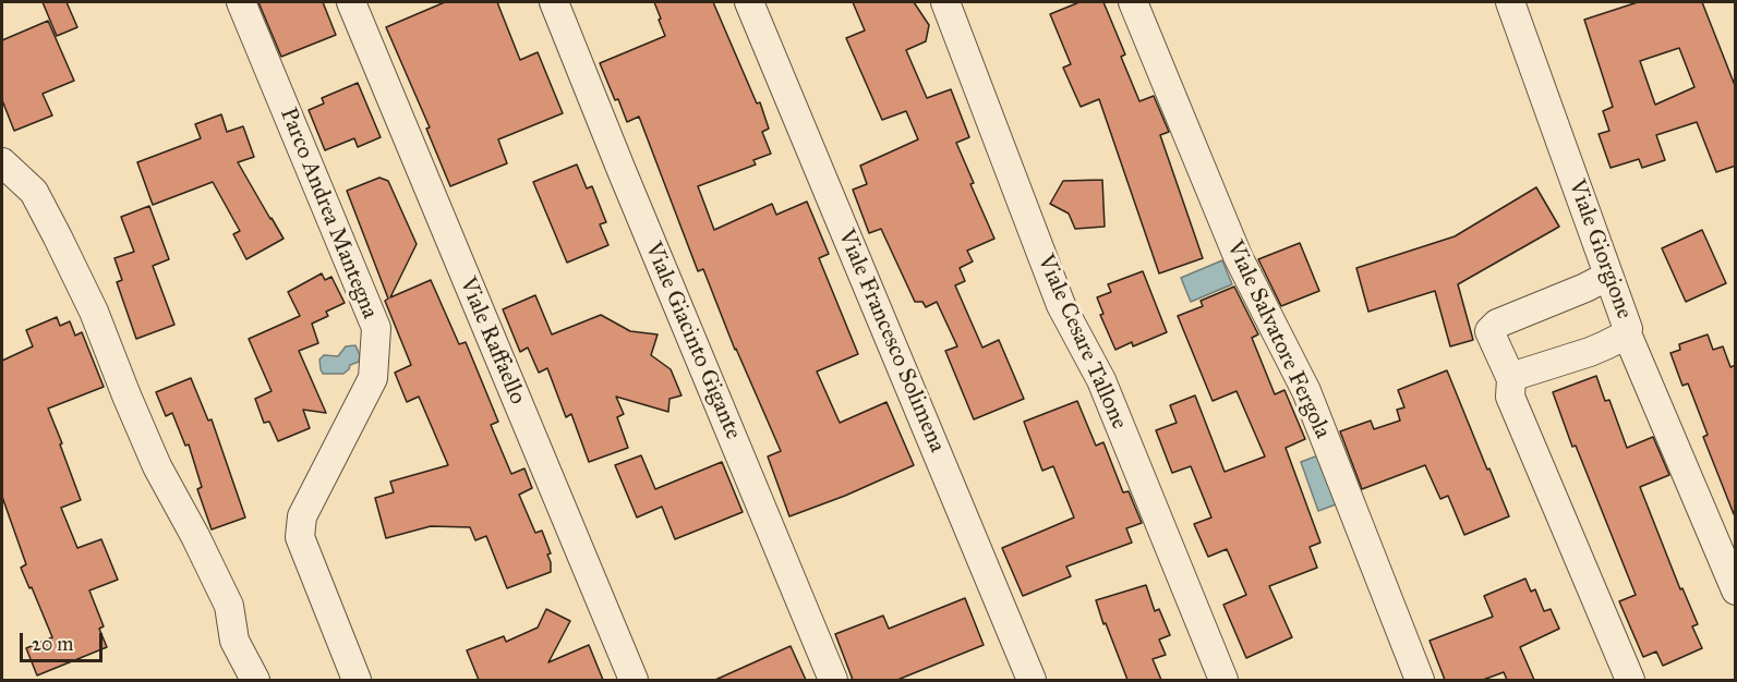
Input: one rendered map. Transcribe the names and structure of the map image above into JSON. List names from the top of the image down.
{
  "streets": {
    "street": [
      "Parco Andrea Mantegna",
      "Viale Giorgione",
      "Viale Salvatore Fergola",
      "Viale Raffaello",
      "Viale Giacinto Gigante",
      "Viale Francesco Solimena",
      "Viale Cesare Tallone"
    ]
  },
  "scale_bar": "20 m"
}
